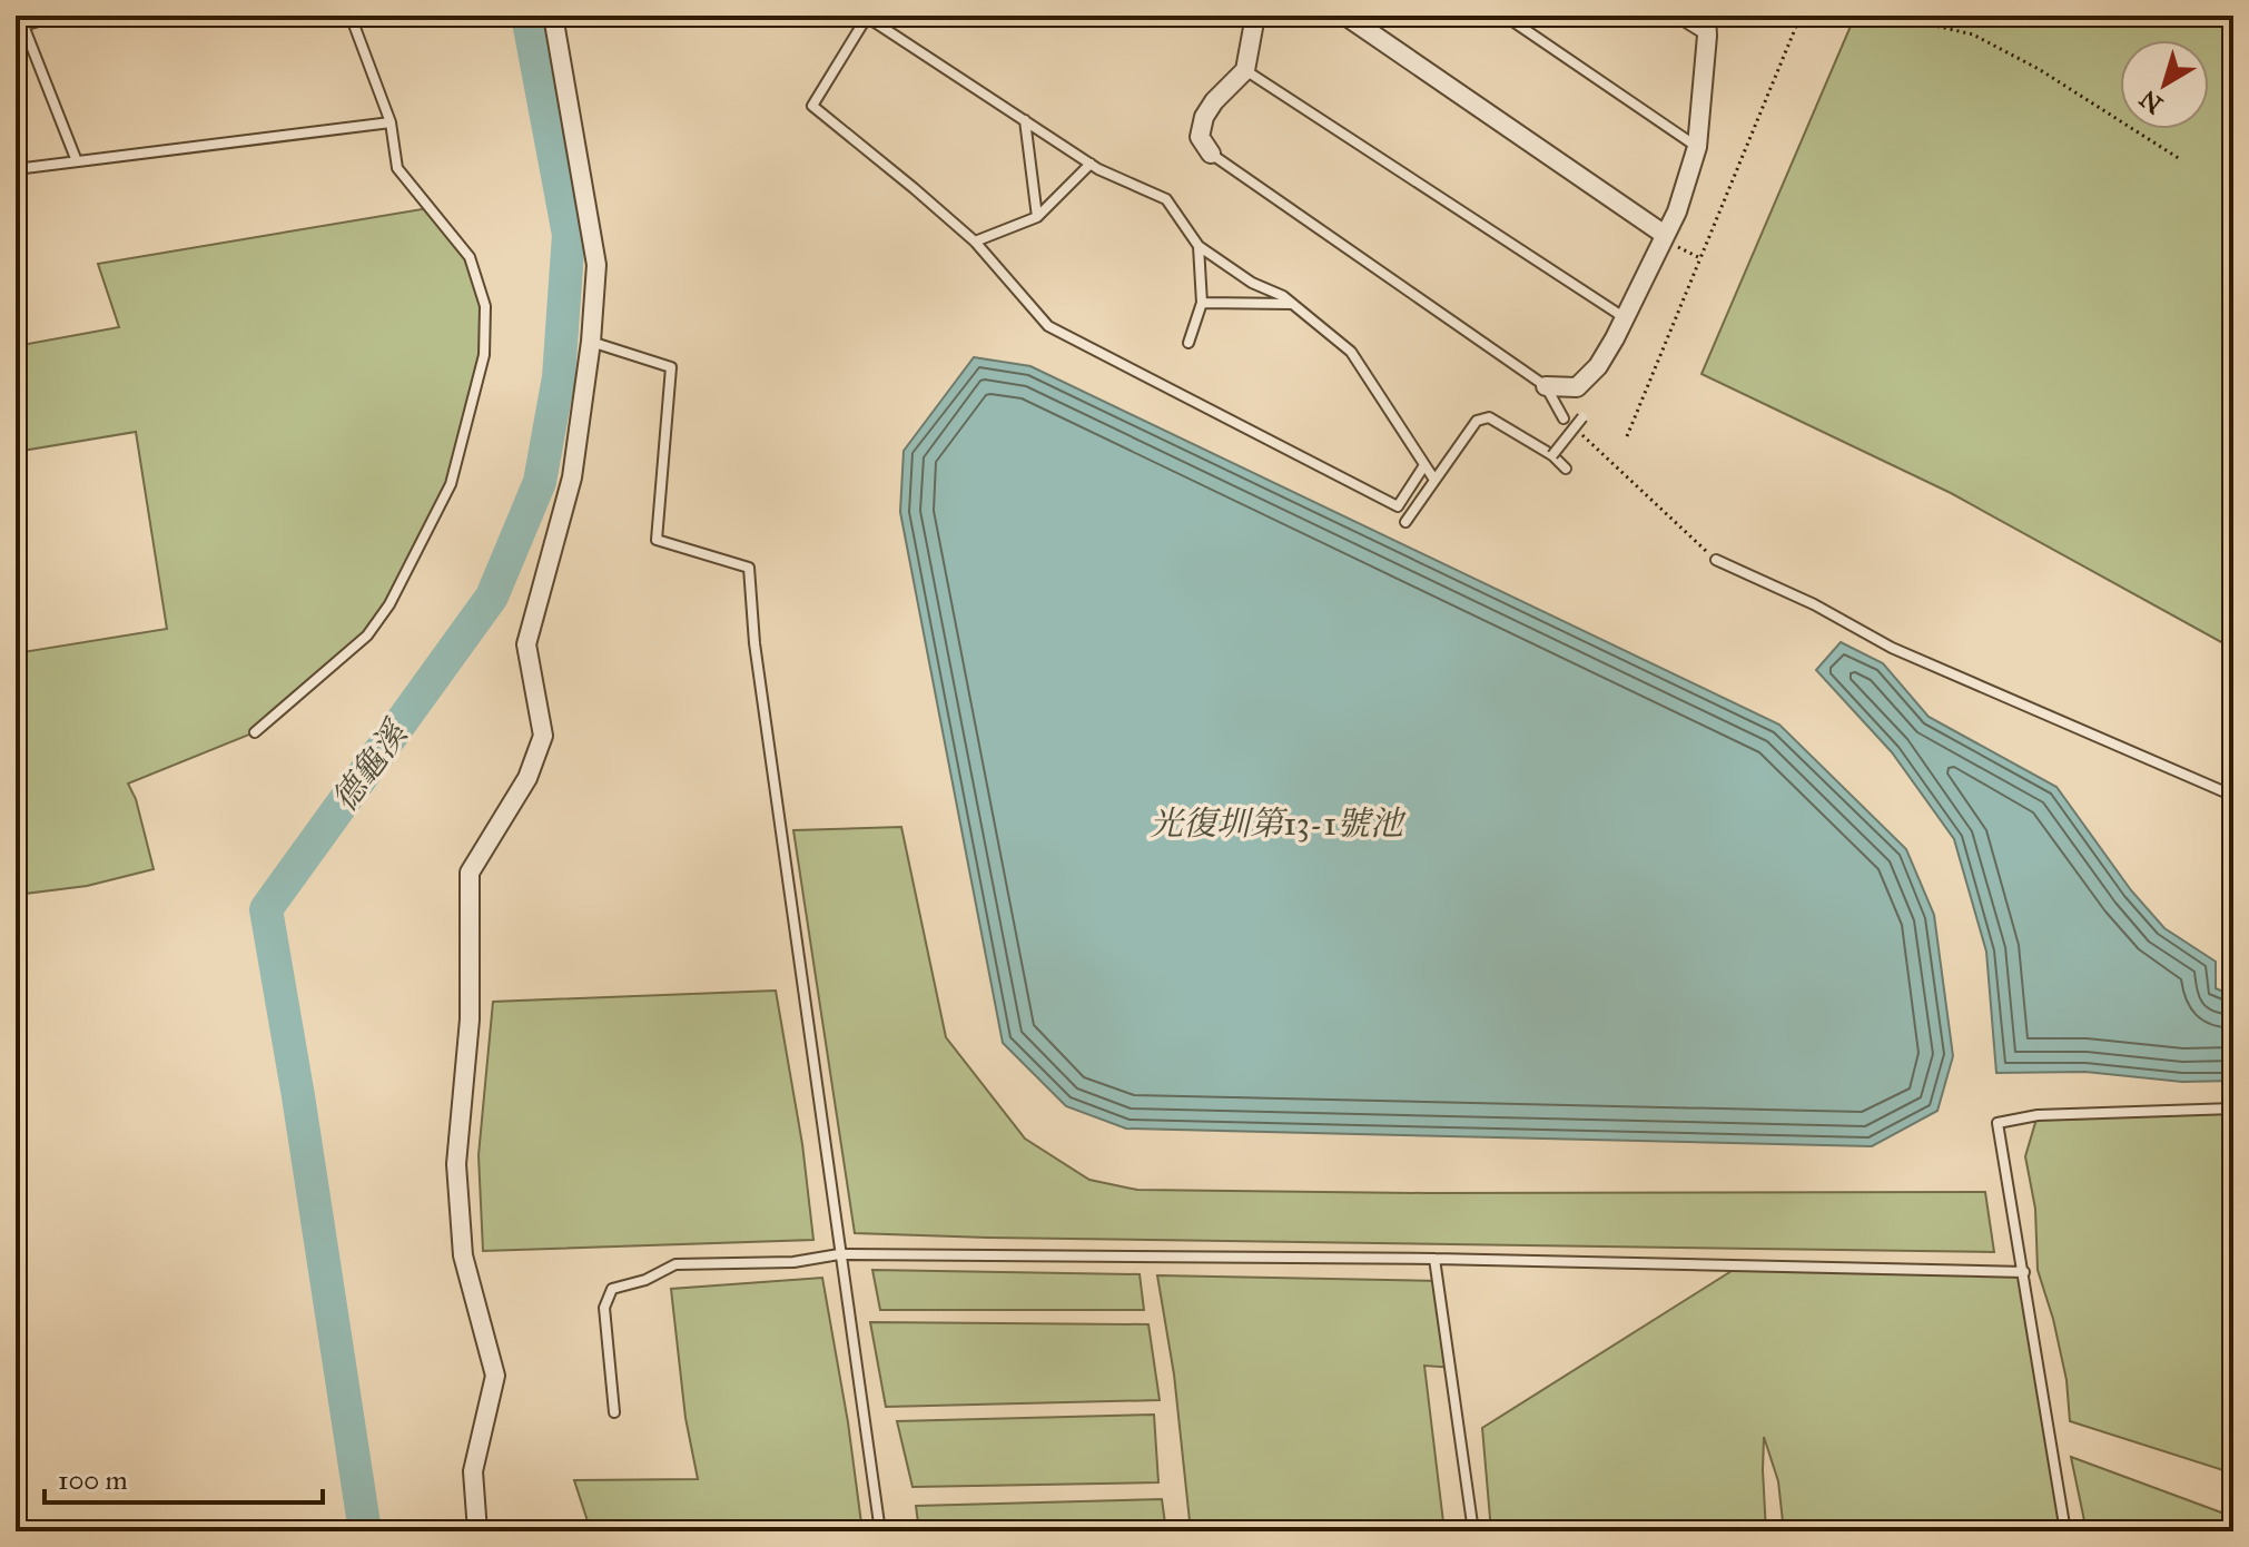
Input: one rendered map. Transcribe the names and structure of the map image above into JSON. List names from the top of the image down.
{
  "water": ["德龜溪", "光復圳第13-1號池"],
  "scale_bar": "100 m",
  "north": "bottom left"
}
